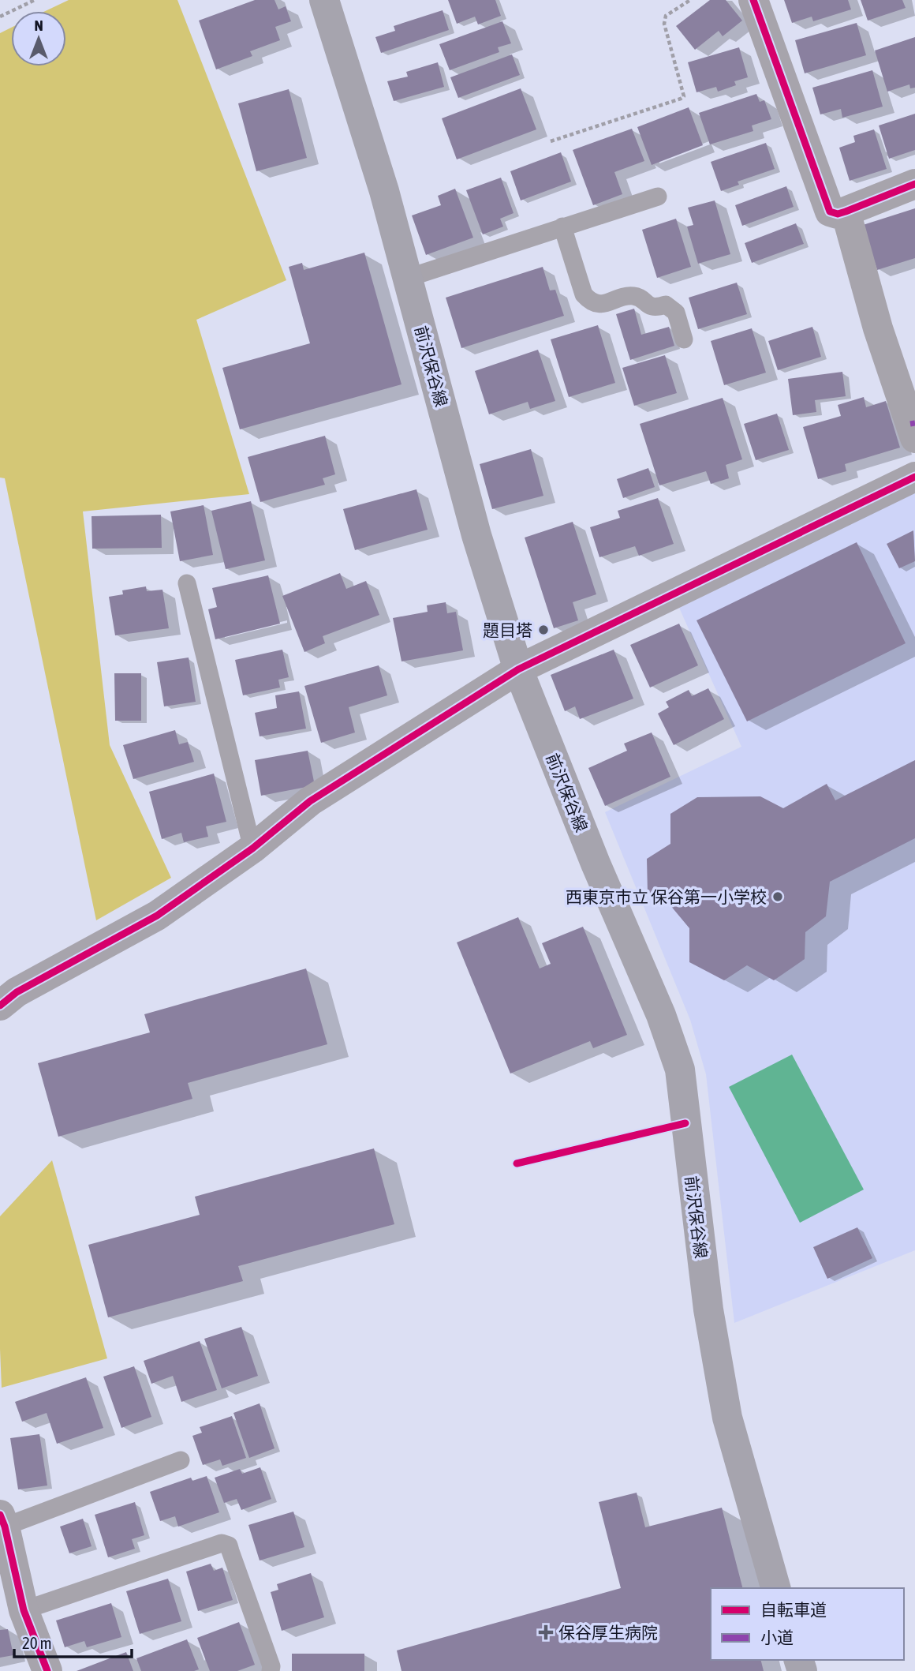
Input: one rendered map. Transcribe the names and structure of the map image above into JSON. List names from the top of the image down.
{
  "streets": {
    "main road": ["前沢保谷線"]
  },
  "places": {
    "other": ["題目塔", "西東京市立 保谷第一小学校"],
    "health": ["保谷厚生病院"]
  },
  "legend": ["自転車道", "小道"],
  "scale_bar": "20 m",
  "north": "top"
}
